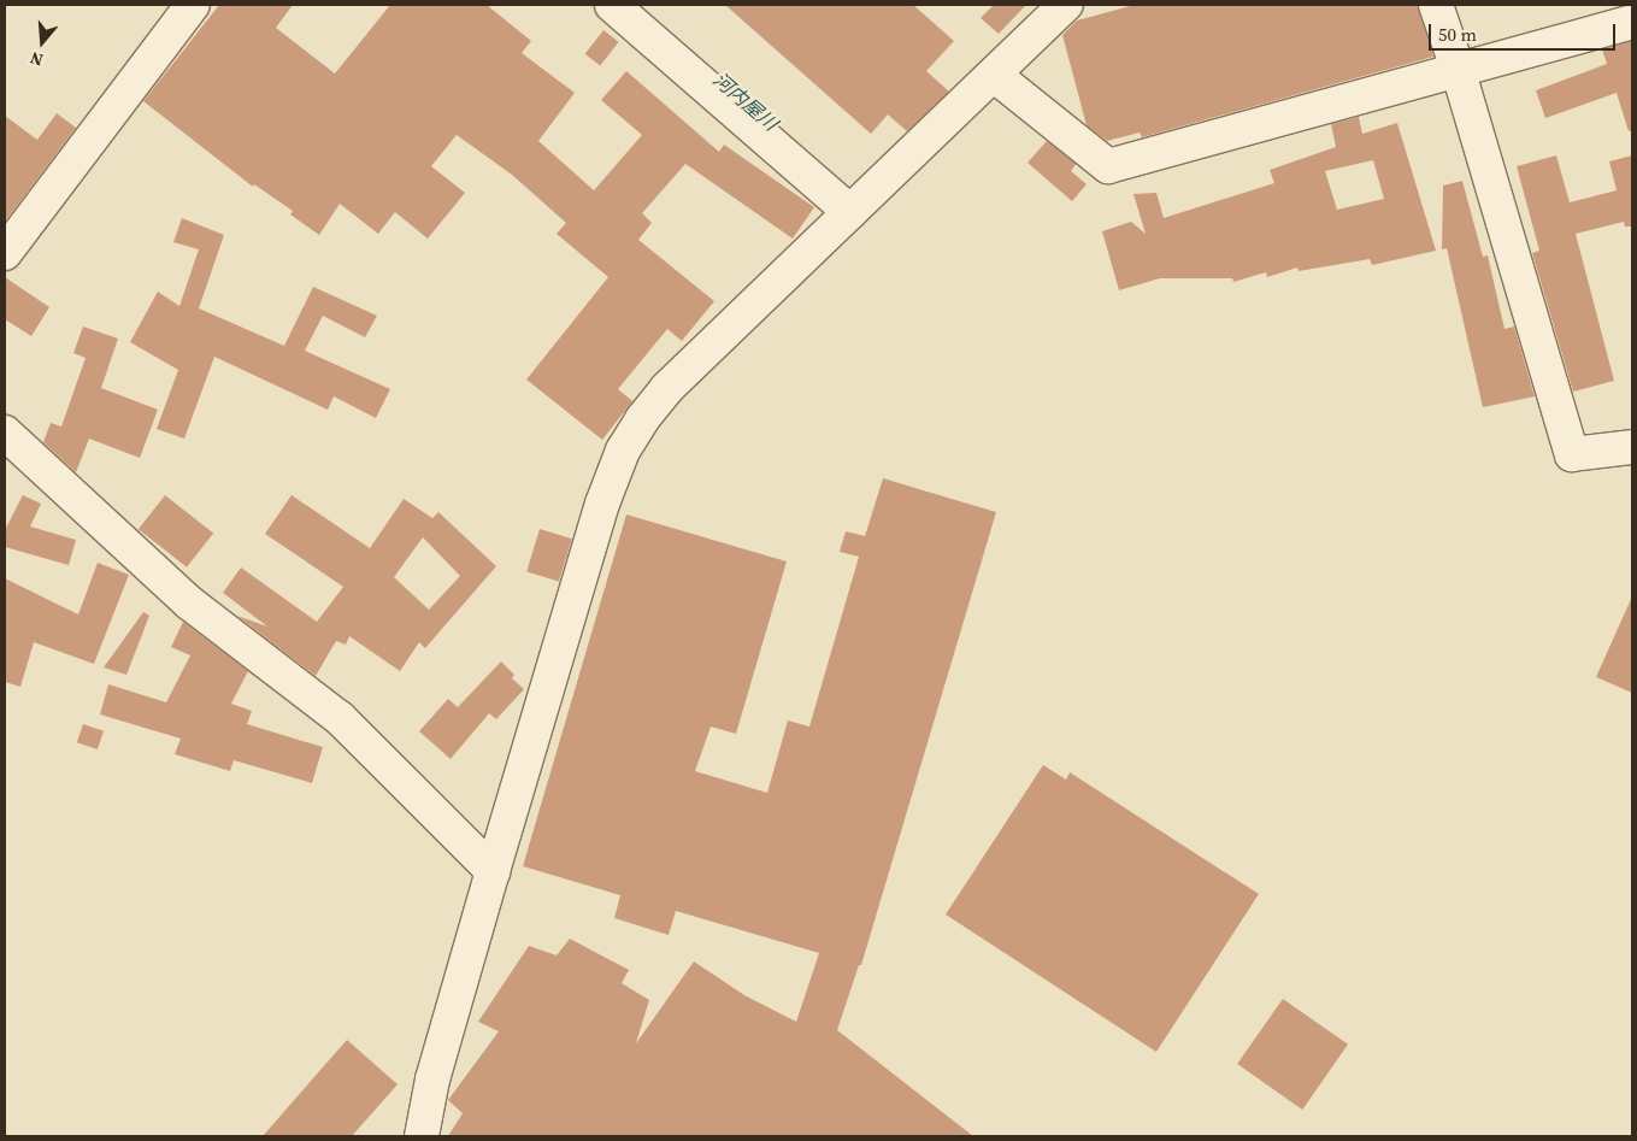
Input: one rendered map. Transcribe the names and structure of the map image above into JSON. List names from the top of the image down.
{
  "water": ["河内屋川"],
  "scale_bar": "50 m",
  "north": "bottom"
}
